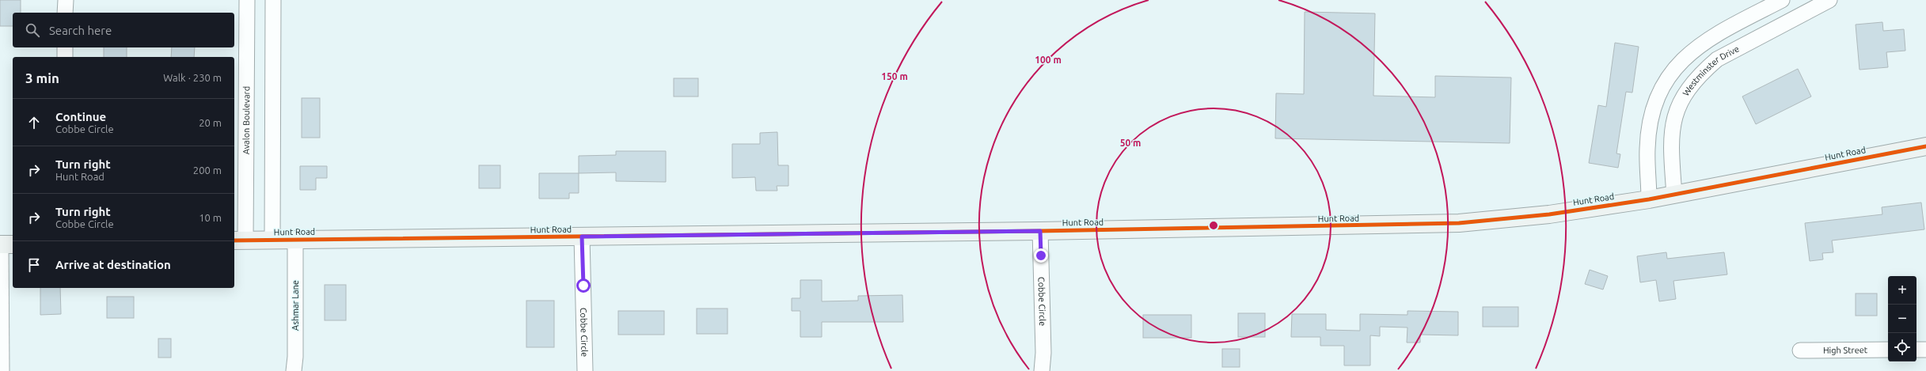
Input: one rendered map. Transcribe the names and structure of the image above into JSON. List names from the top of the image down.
{
  "streets": {
    "street": [
      "Westminster Drive",
      "Avalon Boulevard",
      "Hunt Road",
      "Cobbe Circle",
      "Ashmar Lane",
      "High Street"
    ]
  },
  "crossings": [
    ["Westminster Drive", "Hunt Road"],
    ["Avalon Boulevard", "Hunt Road"],
    ["Hunt Road", "Cobbe Circle"],
    ["Hunt Road", "Ashmar Lane"]
  ],
  "page": {
    "search": "Search here",
    "heading": ["3 min", "Walk · 230 m"],
    "list": [
      ["Continue", "Cobbe Circle", "20 m"],
      ["Turn right", "Hunt Road", "200 m"],
      ["Turn right", "Cobbe Circle", "10 m"],
      "Arrive at destination"
    ],
    "map_buttons": ["+", "−"]
  },
  "rings": ["100 m", "150 m", "50 m"]
}
